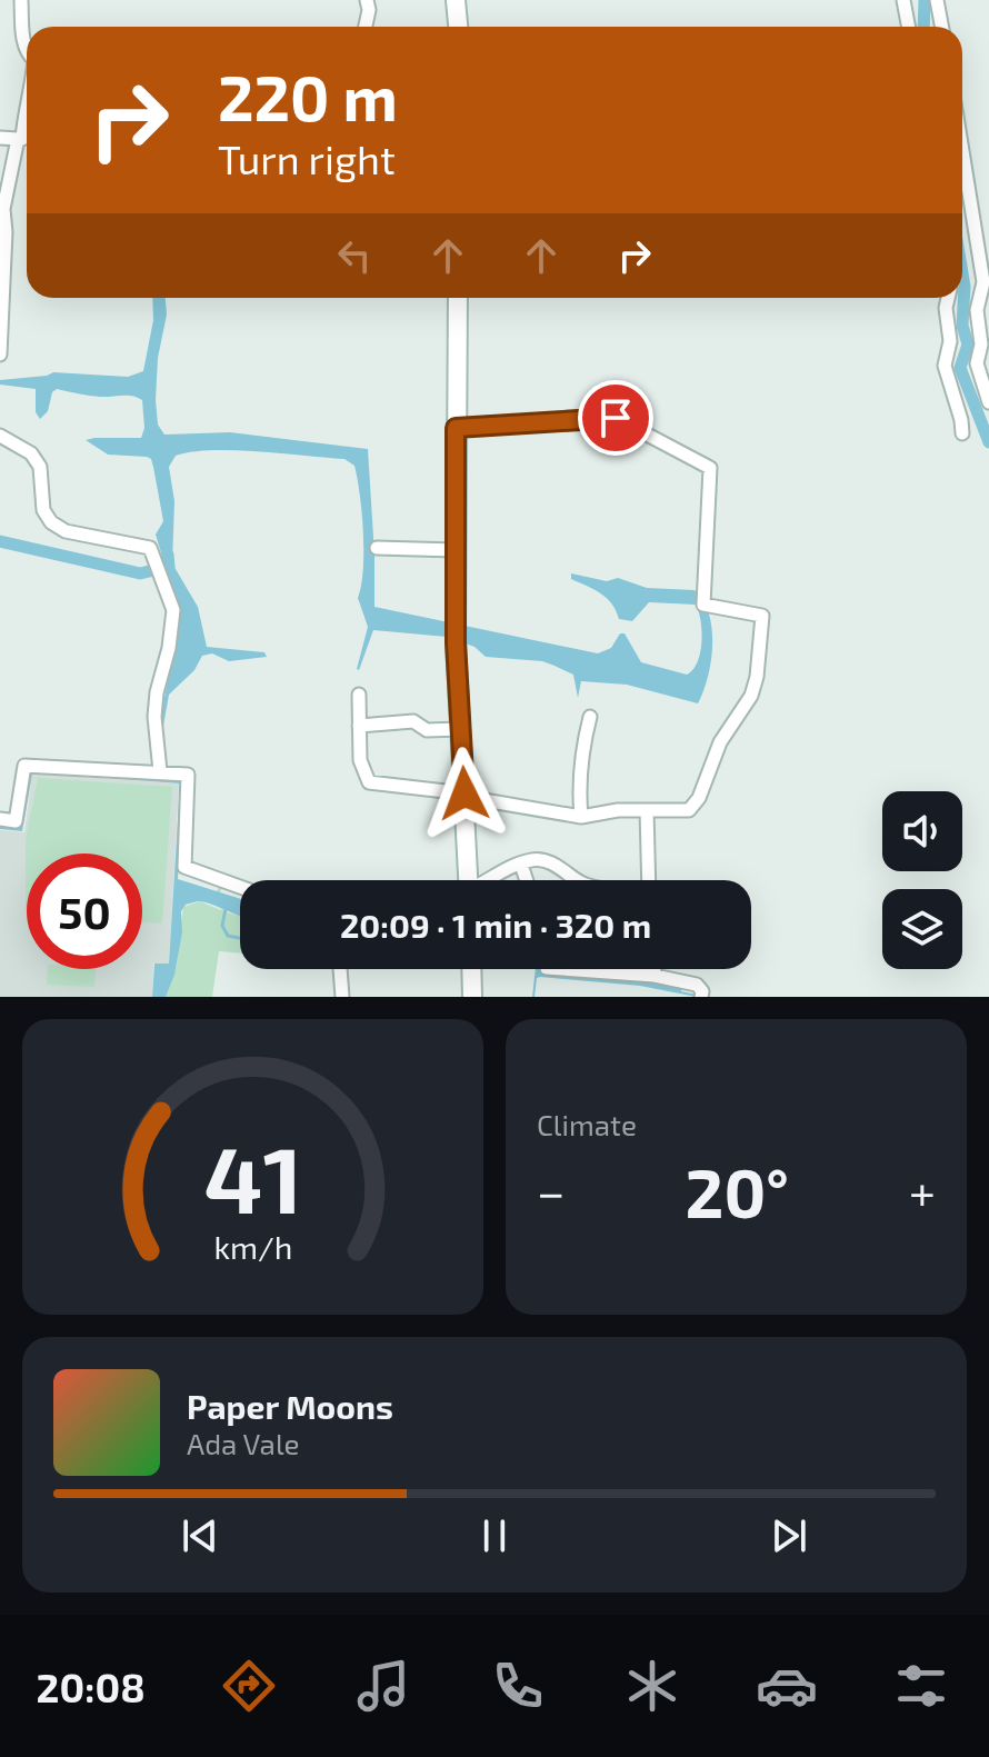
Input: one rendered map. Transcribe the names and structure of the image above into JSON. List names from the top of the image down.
{
  "page": {
    "turn": ["220 m", "Turn right"],
    "limit": "50",
    "trip": "20:09 · 1 min · 320 m",
    "tile": "Climate",
    "heat": ["−", "20°", "+"],
    "song": ["Paper Moons", "Ada Vale"],
    "tabs": "20:08",
    "gauge": ["41", "km/h"]
  }
}
